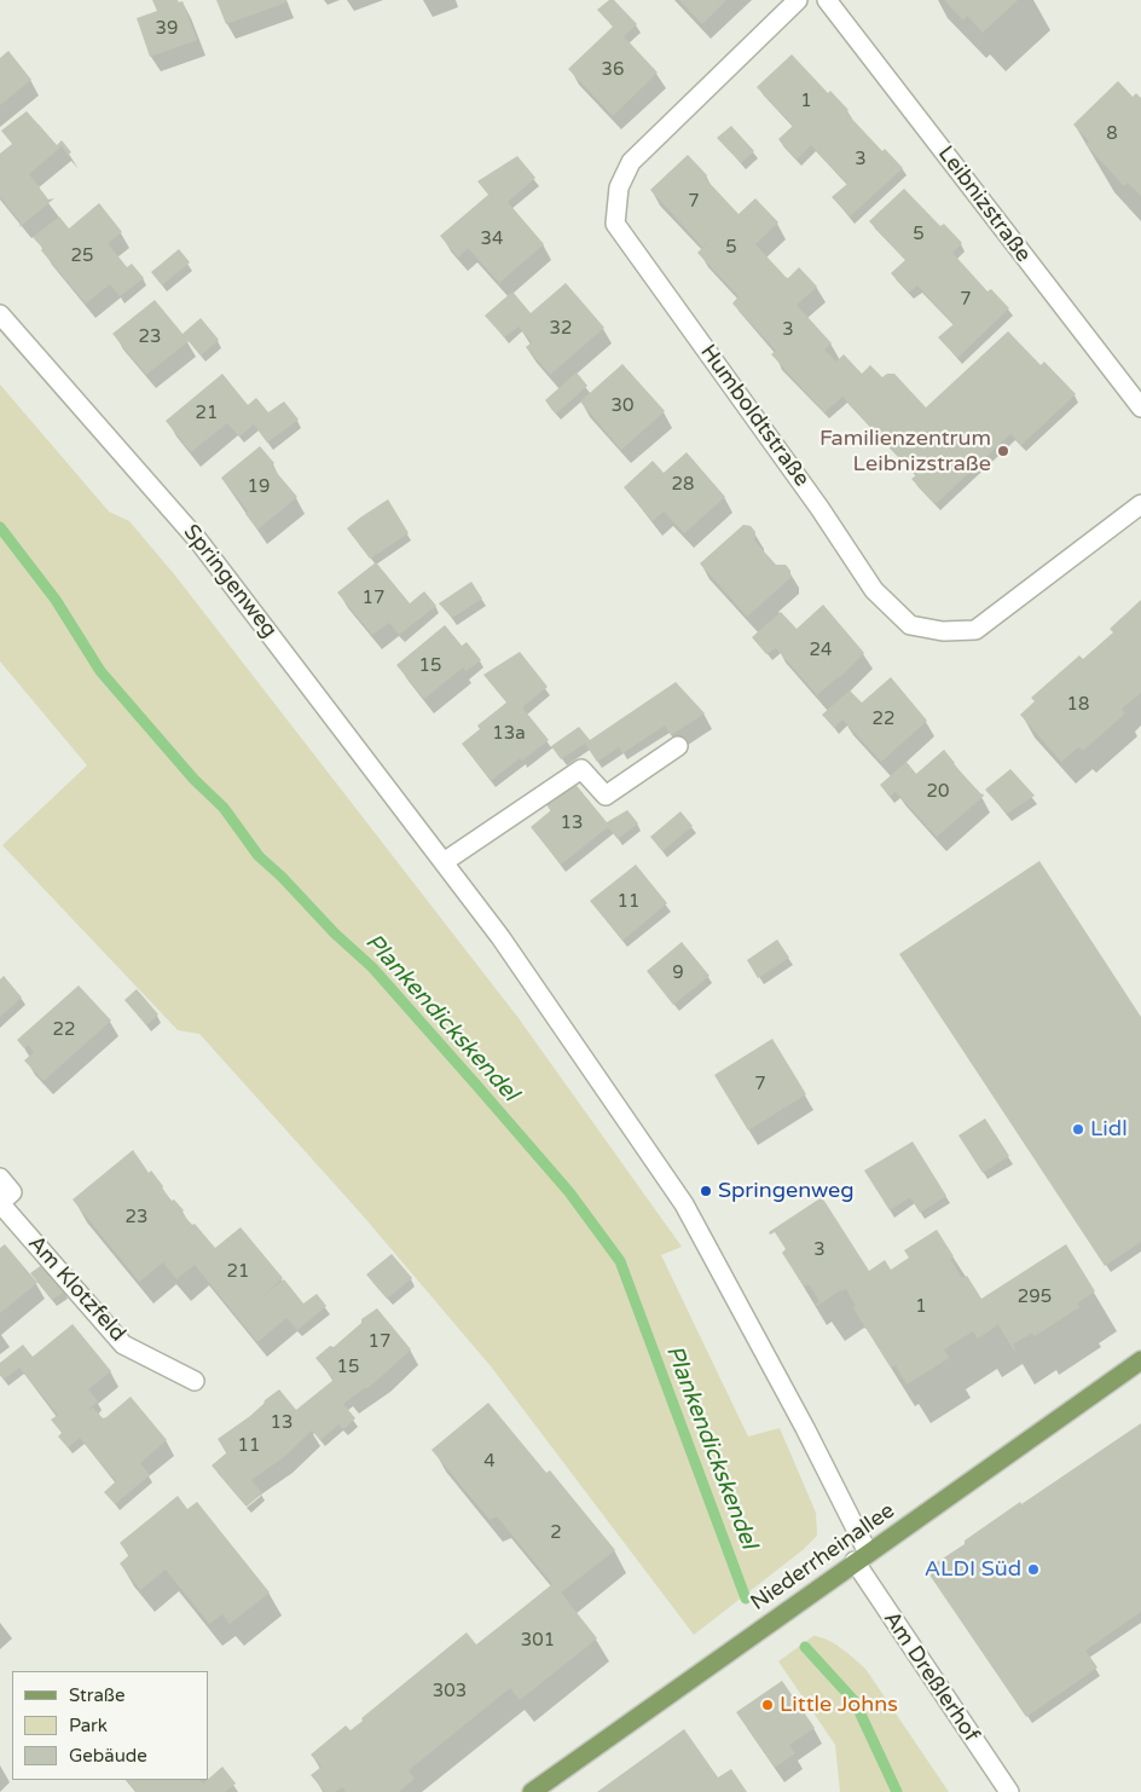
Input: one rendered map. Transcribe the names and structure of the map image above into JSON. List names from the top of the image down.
{
  "streets": {
    "main road": ["Niederrheinallee"],
    "street": [
      "Leibnizstraße",
      "Humboldtstraße",
      "Springenweg",
      "Am Klotzfeld",
      "Am Dreßlerhof"
    ]
  },
  "crossings": [
    ["Springenweg", "Niederrheinallee"],
    ["Springenweg", "Am Dreßlerhof"],
    ["Niederrheinallee", "Am Dreßlerhof"]
  ],
  "water": ["Plankendickskendel"],
  "places": [
    "Familienzentrum Leibnizstraße",
    "Lidl",
    "Springenweg",
    "ALDI Süd",
    "Little Johns"
  ],
  "house_numbers": [
    "39",
    "36",
    "1",
    "8",
    "3",
    "7",
    "5",
    "34",
    "5",
    "25",
    "7",
    "32",
    "3",
    "23",
    "30",
    "21",
    "28",
    "19",
    "17",
    "24",
    "15",
    "18",
    "22",
    "13a",
    "20",
    "13",
    "11",
    "9",
    "22",
    "7",
    "23",
    "3",
    "21",
    "295",
    "1",
    "17",
    "15",
    "13",
    "11",
    "4",
    "2",
    "301",
    "303"
  ],
  "legend": ["Straße", "Park", "Gebäude"]
}
